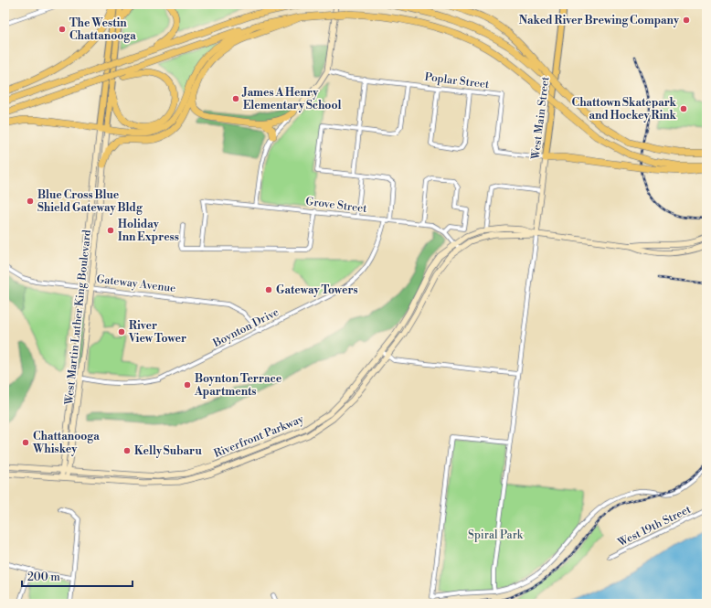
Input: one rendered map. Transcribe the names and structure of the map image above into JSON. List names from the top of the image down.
{
  "streets": {
    "main road": ["West Main Street", "West Martin Luther King Boulevard", "Riverfront Parkway"],
    "street": [
      "Poplar Street",
      "Grove Street",
      "Gateway Avenue",
      "Boynton Drive",
      "West 19th Street"
    ]
  },
  "crossings": [
    ["Poplar Street", "West Main Street"],
    ["West Main Street", "Riverfront Parkway"],
    ["Grove Street", "Boynton Drive"],
    ["Grove Street", "Riverfront Parkway"],
    ["Gateway Avenue", "West Martin Luther King Boulevard"],
    ["Gateway Avenue", "Boynton Drive"],
    ["West Martin Luther King Boulevard", "Boynton Drive"],
    ["West Martin Luther King Boulevard", "Riverfront Parkway"]
  ],
  "parks": ["Spiral Park"],
  "places": [
    "Naked River Brewing Company",
    "The Westin Chattanooga",
    "James A Henry Elementary School",
    "Chattown Skatepark and Hockey Rink",
    "Blue Cross Blue Shield Gateway Bldg",
    "Holiday Inn Express",
    "Gateway Towers",
    "River View Tower",
    "Boynton Terrace Apartments",
    "Chattanooga Whiskey",
    "Kelly Subaru"
  ],
  "scale_bar": "200 m"
}
